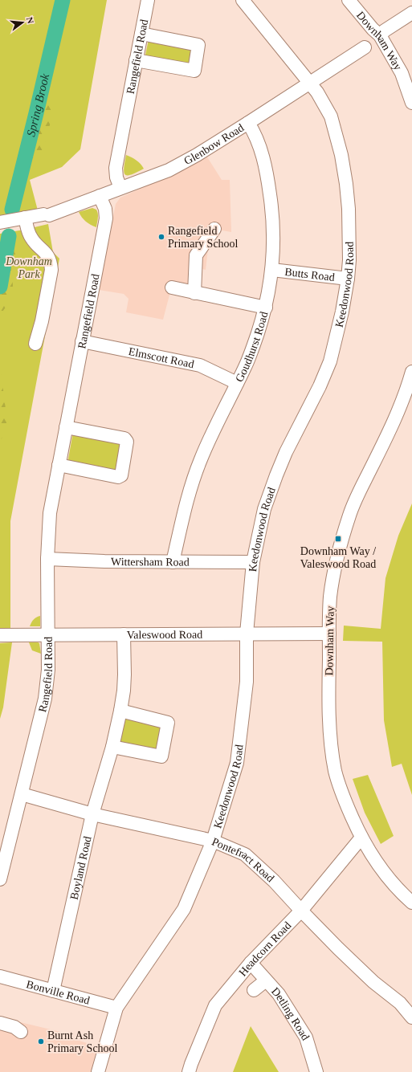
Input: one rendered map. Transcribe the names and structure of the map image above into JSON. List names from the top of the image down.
{
  "streets": {
    "street": [
      "Downham Way",
      "Rangefield Road",
      "Glenbow Road",
      "Butts Road",
      "Keedonwood Road",
      "Goudhurst Road",
      "Elmscott Road",
      "Wittersham Road",
      "Valeswood Road",
      "Pontefract Road",
      "Boyland Road",
      "Headcorn Road",
      "Bonville Road",
      "Detling Road"
    ]
  },
  "crossings": [
    ["Downham Way", "Valeswood Road"],
    ["Downham Way", "Headcorn Road"],
    ["Rangefield Road", "Glenbow Road"],
    ["Rangefield Road", "Elmscott Road"],
    ["Rangefield Road", "Wittersham Road"],
    ["Rangefield Road", "Valeswood Road"],
    ["Rangefield Road", "Pontefract Road"],
    ["Glenbow Road", "Keedonwood Road"],
    ["Glenbow Road", "Goudhurst Road"],
    ["Butts Road", "Keedonwood Road"],
    ["Butts Road", "Goudhurst Road"],
    ["Keedonwood Road", "Wittersham Road"],
    ["Keedonwood Road", "Valeswood Road"],
    ["Keedonwood Road", "Pontefract Road"],
    ["Keedonwood Road", "Bonville Road"],
    ["Goudhurst Road", "Elmscott Road"],
    ["Goudhurst Road", "Wittersham Road"],
    ["Valeswood Road", "Boyland Road"],
    ["Pontefract Road", "Boyland Road"],
    ["Pontefract Road", "Headcorn Road"],
    ["Boyland Road", "Bonville Road"],
    ["Headcorn Road", "Detling Road"]
  ],
  "water": ["Spring Brook"],
  "parks": ["Downham Park"],
  "places": {
    "other": ["Rangefield Primary School", "Burnt Ash Primary School"],
    "transit": ["Downham Way / Valeswood Road"]
  },
  "north": "right"
}
